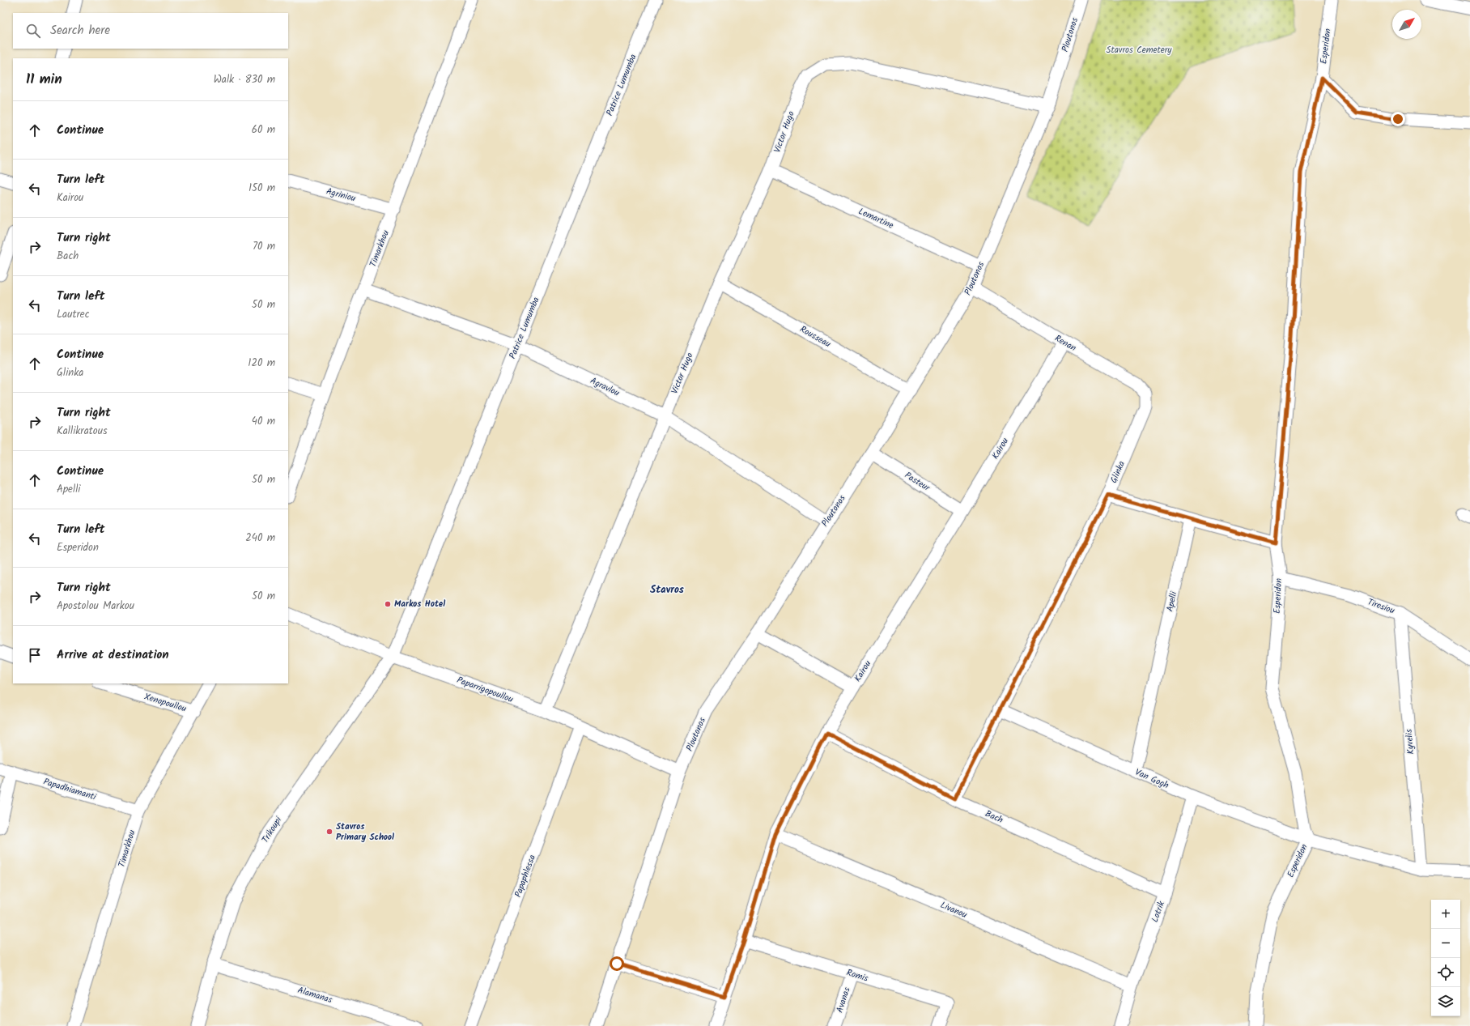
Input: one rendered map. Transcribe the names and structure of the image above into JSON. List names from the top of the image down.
{
  "streets": {
    "street": [
      "Ploutonos",
      "Esperidon",
      "Patrice Lumumba",
      "Victor Hugo",
      "Agriniou",
      "Lemartine",
      "Timarkhou",
      "Rousseau",
      "Renan",
      "Agravlou",
      "Kairou",
      "Glinka",
      "Pasteur",
      "Apelli",
      "Tiresiou",
      "Paparrigopoullou",
      "Xenopoullou",
      "Kyvelis",
      "Van Gogh",
      "Papadhiamanti",
      "Bach",
      "Trikoupi",
      "Papaphlessa",
      "Livanou",
      "Lotrik",
      "Romis",
      "Alamanas",
      "Avanas"
    ]
  },
  "crossings": [
    ["Ploutonos", "Victor Hugo"],
    ["Ploutonos", "Lemartine"],
    ["Ploutonos", "Rousseau"],
    ["Ploutonos", "Renan"],
    ["Ploutonos", "Agravlou"],
    ["Ploutonos", "Pasteur"],
    ["Ploutonos", "Paparrigopoullou"],
    ["Esperidon", "Tiresiou"],
    ["Esperidon", "Van Gogh"],
    ["Patrice Lumumba", "Agravlou"],
    ["Patrice Lumumba", "Paparrigopoullou"],
    ["Patrice Lumumba", "Trikoupi"],
    ["Victor Hugo", "Lemartine"],
    ["Victor Hugo", "Rousseau"],
    ["Victor Hugo", "Agravlou"],
    ["Victor Hugo", "Paparrigopoullou"],
    ["Agriniou", "Timarkhou"],
    ["Timarkhou", "Agravlou"],
    ["Timarkhou", "Xenopoullou"],
    ["Timarkhou", "Papadhiamanti"],
    ["Renan", "Kairou"],
    ["Renan", "Glinka"],
    ["Kairou", "Pasteur"],
    ["Kairou", "Bach"],
    ["Kairou", "Livanou"],
    ["Kairou", "Romis"],
    ["Glinka", "Van Gogh"],
    ["Glinka", "Bach"],
    ["Apelli", "Van Gogh"],
    ["Tiresiou", "Kyvelis"],
    ["Paparrigopoullou", "Trikoupi"],
    ["Paparrigopoullou", "Papaphlessa"],
    ["Kyvelis", "Van Gogh"],
    ["Van Gogh", "Lotrik"],
    ["Bach", "Lotrik"],
    ["Trikoupi", "Alamanas"],
    ["Livanou", "Lotrik"],
    ["Romis", "Avanas"]
  ],
  "districts": ["Stavros"],
  "parks": ["Stavros Cemetery"],
  "places": ["Markos Hotel", "Stavros Primary School"],
  "north": "top right",
  "page": {
    "search": "Search here",
    "heading": ["11 min", "Walk · 830 m"],
    "list": [
      ["Continue", "60 m"],
      ["Turn left", "Kairou", "150 m"],
      ["Turn right", "Bach", "70 m"],
      ["Turn left", "Lautrec", "50 m"],
      ["Continue", "Glinka", "120 m"],
      ["Turn right", "Kallikratous", "40 m"],
      ["Continue", "Apelli", "50 m"],
      ["Turn left", "Esperidon", "240 m"],
      ["Turn right", "Apostolou Markou", "50 m"],
      "Arrive at destination"
    ],
    "map_buttons": ["+", "−"]
  }
}
